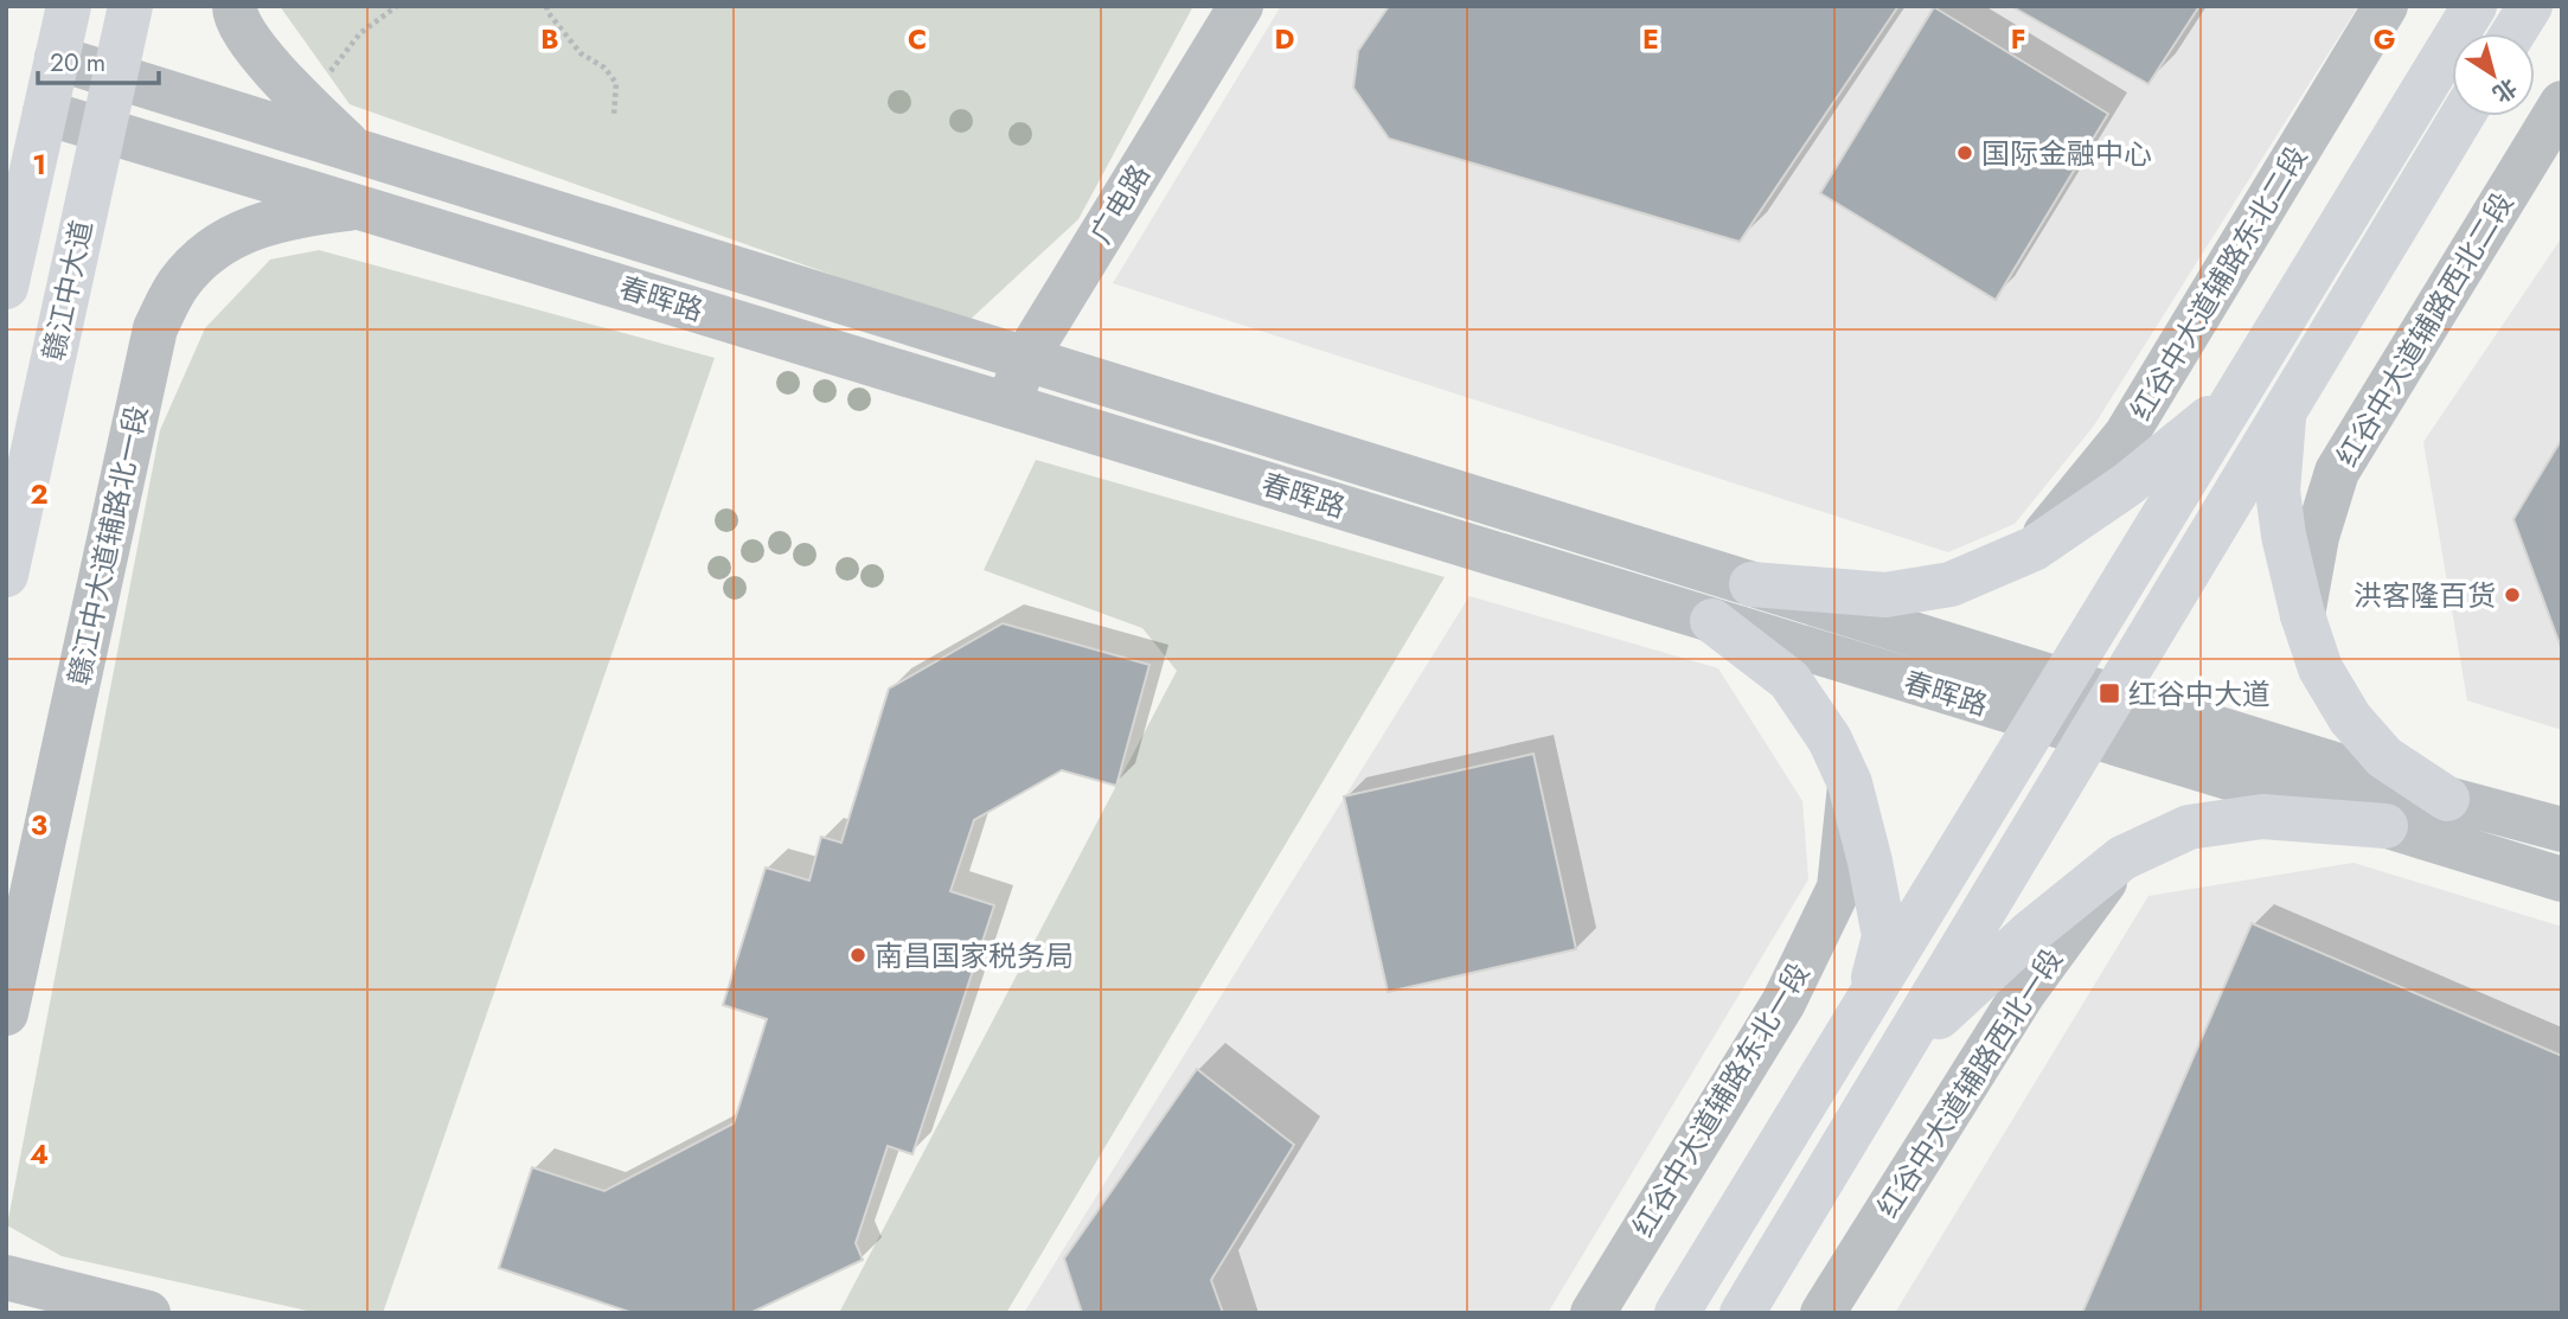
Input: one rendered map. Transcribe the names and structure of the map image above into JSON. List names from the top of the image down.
{
  "streets": {
    "main road": ["赣江中大道"],
    "street": [
      "广电路",
      "红谷中大道辅路东北二段",
      "春晖路",
      "红谷中大道辅路西北二段",
      "赣江中大道辅路北一段",
      "红谷中大道辅路西北一段",
      "红谷中大道辅路东北一段"
    ]
  },
  "crossings": [
    ["广电路", "春晖路"],
    ["赣江中大道", "春晖路"],
    ["春晖路", "赣江中大道辅路北一段"]
  ],
  "places": {
    "other": ["国际金融中心", "洪客隆百货", "南昌国家税务局"],
    "transit": ["红谷中大道"]
  },
  "scale_bar": "20 m",
  "north": "bottom right",
  "grid": {
    "columns": [
      "B",
      "C",
      "D",
      "E",
      "F",
      "G"
    ],
    "rows": [
      "1",
      "2",
      "3",
      "4"
    ]
  }
}
